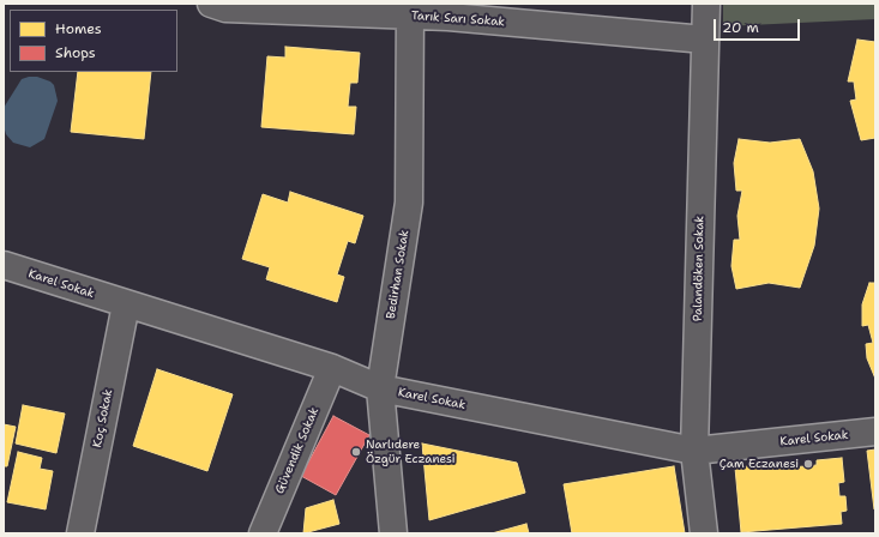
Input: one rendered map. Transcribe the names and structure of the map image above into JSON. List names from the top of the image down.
{
  "streets": {
    "street": [
      "Tarık Sarı Sokak",
      "Palandöken Sokak",
      "Bedirhan Sokak",
      "Karel Sokak",
      "Koç Sokak",
      "Güvendik Sokak"
    ]
  },
  "crossings": [
    ["Tarık Sarı Sokak", "Palandöken Sokak"],
    ["Tarık Sarı Sokak", "Bedirhan Sokak"],
    ["Palandöken Sokak", "Karel Sokak"],
    ["Bedirhan Sokak", "Karel Sokak"],
    ["Karel Sokak", "Koç Sokak"],
    ["Karel Sokak", "Güvendik Sokak"]
  ],
  "places": ["Narlıdere Özgür Eczanesi", "Çam Eczanesi"],
  "legend": ["Homes", "Shops"],
  "scale_bar": "20 m"
}
